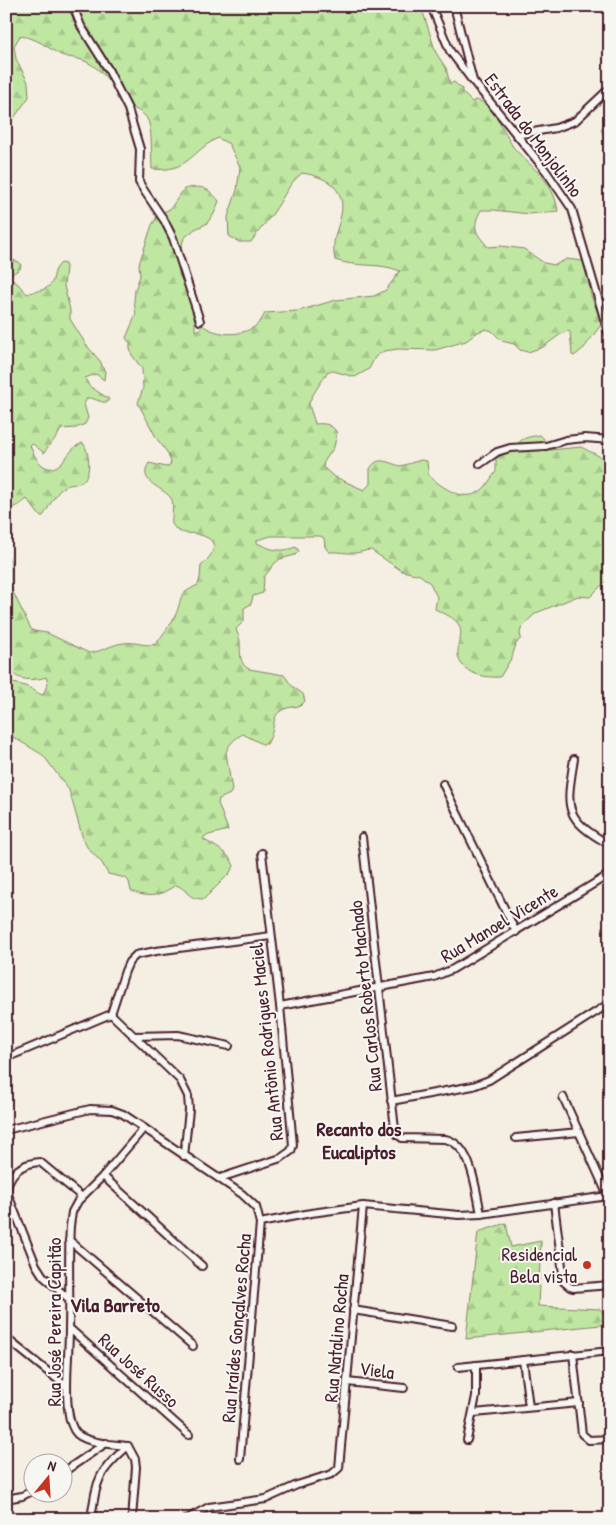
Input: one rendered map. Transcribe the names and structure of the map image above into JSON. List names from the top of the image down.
{
  "streets": {
    "street": [
      "Estrada do Monjolinho",
      "Rua Manoel Vicente",
      "Rua Carlos Roberto Machado",
      "Rua Antônio Rodrigues Maciel",
      "Rua José Pereira Capitão",
      "Rua Iraídes Gonçalves Rocha",
      "Rua Natalino Rocha",
      "Rua José Russo",
      "Viela"
    ]
  },
  "crossings": [
    ["Rua Manoel Vicente", "Rua Carlos Roberto Machado"],
    ["Rua Manoel Vicente", "Rua Antônio Rodrigues Maciel"],
    ["Rua Carlos Roberto Machado", "Rua Iraídes Gonçalves Rocha"],
    ["Rua José Pereira Capitão", "Rua José Russo"],
    ["Rua Iraídes Gonçalves Rocha", "Rua Natalino Rocha"],
    ["Rua Natalino Rocha", "Viela"]
  ],
  "districts": ["Recanto dos Eucaliptos", "Vila Barreto"],
  "places": ["Residencial Bela vista"],
  "north": "top"
}
